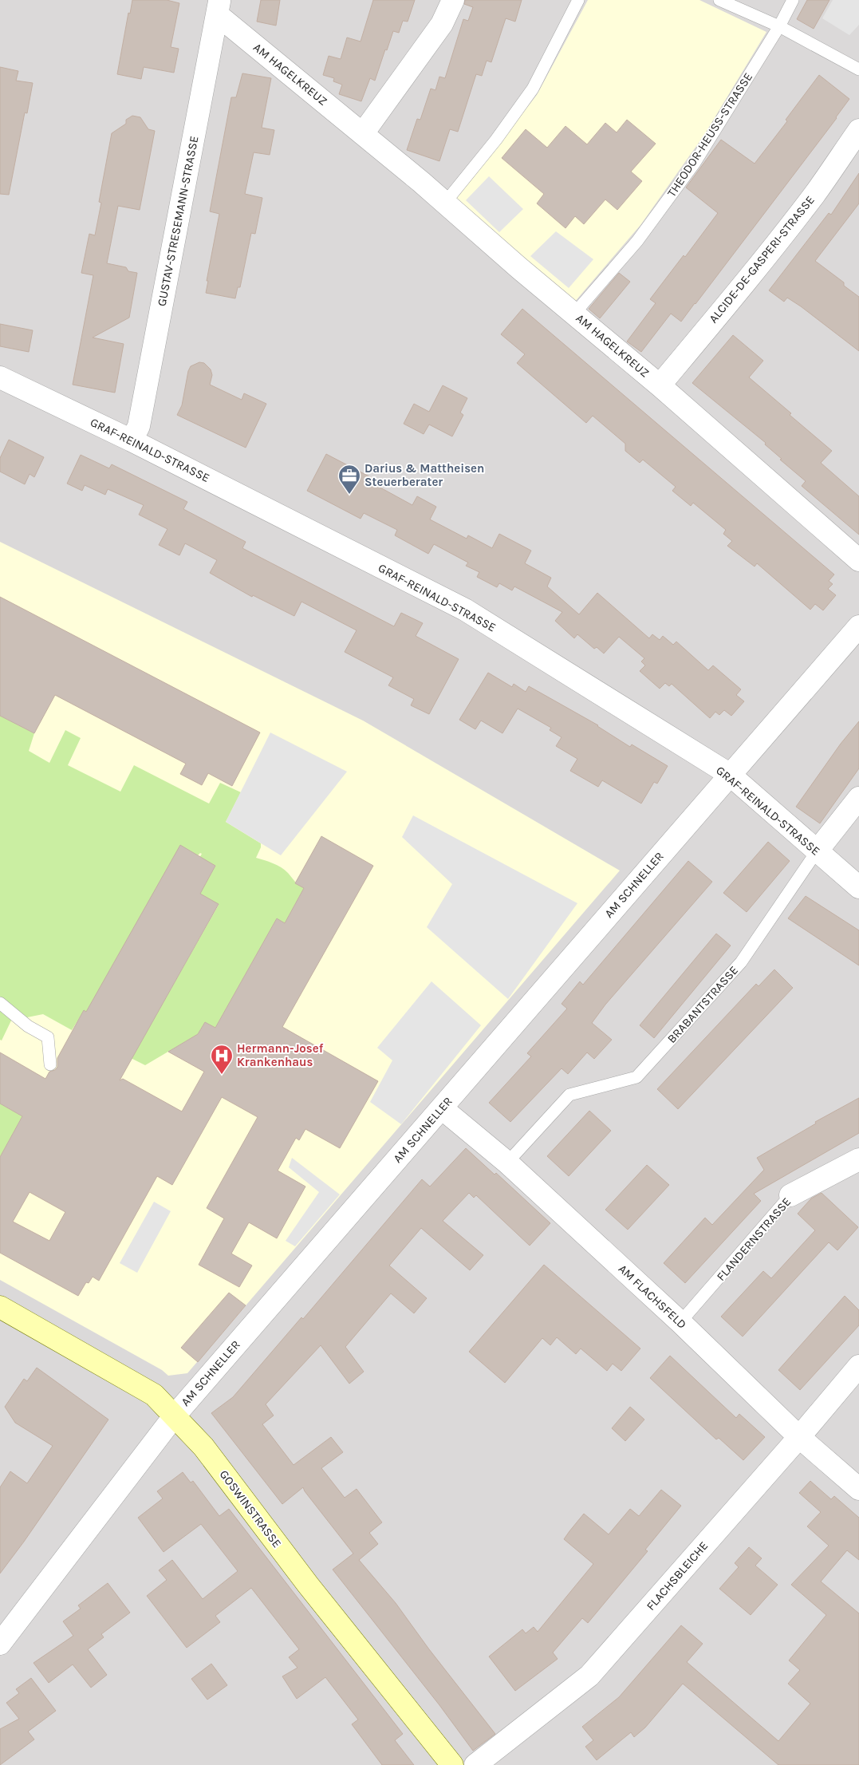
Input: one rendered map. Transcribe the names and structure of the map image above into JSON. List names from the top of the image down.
{
  "streets": {
    "main road": ["GOSWINSTRASSE"],
    "street": [
      "AM HAGELKREUZ",
      "GUSTAV-STRESEMANN-STRASSE",
      "ALCIDE-DE-GASPERI-STRASSE",
      "GRAF-REINALD-STRASSE",
      "AM SCHNELLER",
      "BRABANTSTRASSE",
      "FLANDERNSTRASSE",
      "AM FLACHSFELD",
      "FLACHSBLEICHE"
    ],
    "lane": ["THEODOR-HEUSS-STRASSE"]
  },
  "crossings": [
    ["AM HAGELKREUZ", "THEODOR-HEUSS-STRASSE"],
    ["AM HAGELKREUZ", "GUSTAV-STRESEMANN-STRASSE"],
    ["AM HAGELKREUZ", "ALCIDE-DE-GASPERI-STRASSE"],
    ["GUSTAV-STRESEMANN-STRASSE", "GRAF-REINALD-STRASSE"],
    ["GRAF-REINALD-STRASSE", "AM SCHNELLER"],
    ["GRAF-REINALD-STRASSE", "BRABANTSTRASSE"],
    ["AM SCHNELLER", "AM FLACHSFELD"],
    ["AM SCHNELLER", "GOSWINSTRASSE"],
    ["BRABANTSTRASSE", "AM FLACHSFELD"],
    ["FLANDERNSTRASSE", "AM FLACHSFELD"],
    ["AM FLACHSFELD", "FLACHSBLEICHE"]
  ],
  "places": {
    "office": ["Darius & Mattheisen Steuerberater"],
    "hospital": ["Hermann-Josef Krankenhaus"]
  }
}
